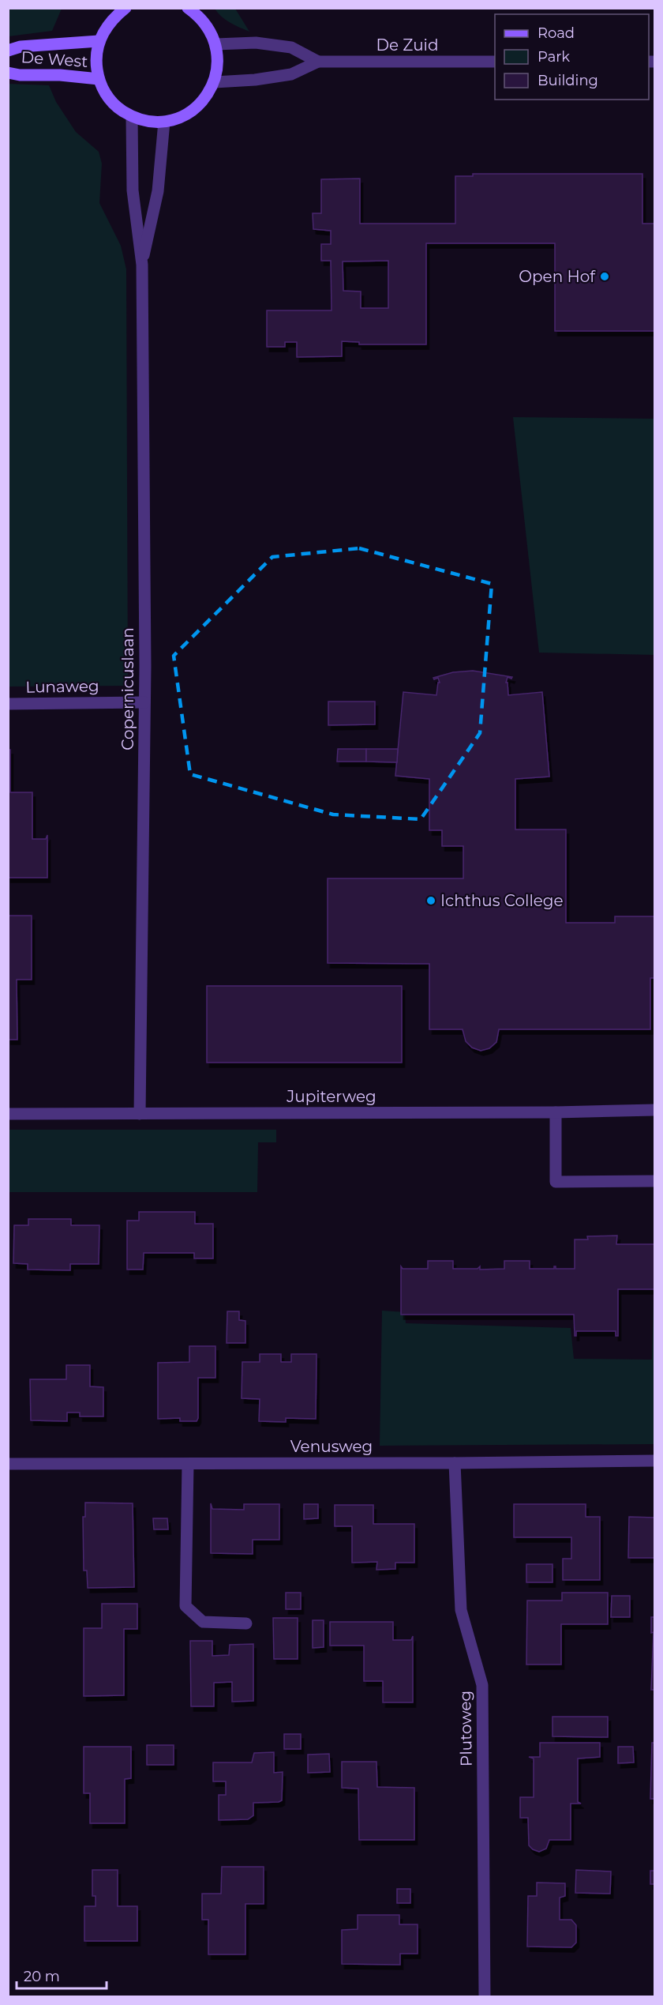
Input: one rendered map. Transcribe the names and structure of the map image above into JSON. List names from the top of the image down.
{
  "streets": {
    "main road": ["De West"],
    "street": [
      "De Zuid",
      "Lunaweg",
      "Copernicuslaan",
      "Jupiterweg",
      "Venusweg",
      "Plutoweg"
    ]
  },
  "crossings": [
    ["Lunaweg", "Copernicuslaan"],
    ["Copernicuslaan", "Jupiterweg"],
    ["Venusweg", "Plutoweg"]
  ],
  "places": ["Open Hof", "Ichthus College"],
  "legend": ["Road", "Park", "Building"],
  "scale_bar": "20 m"
}
